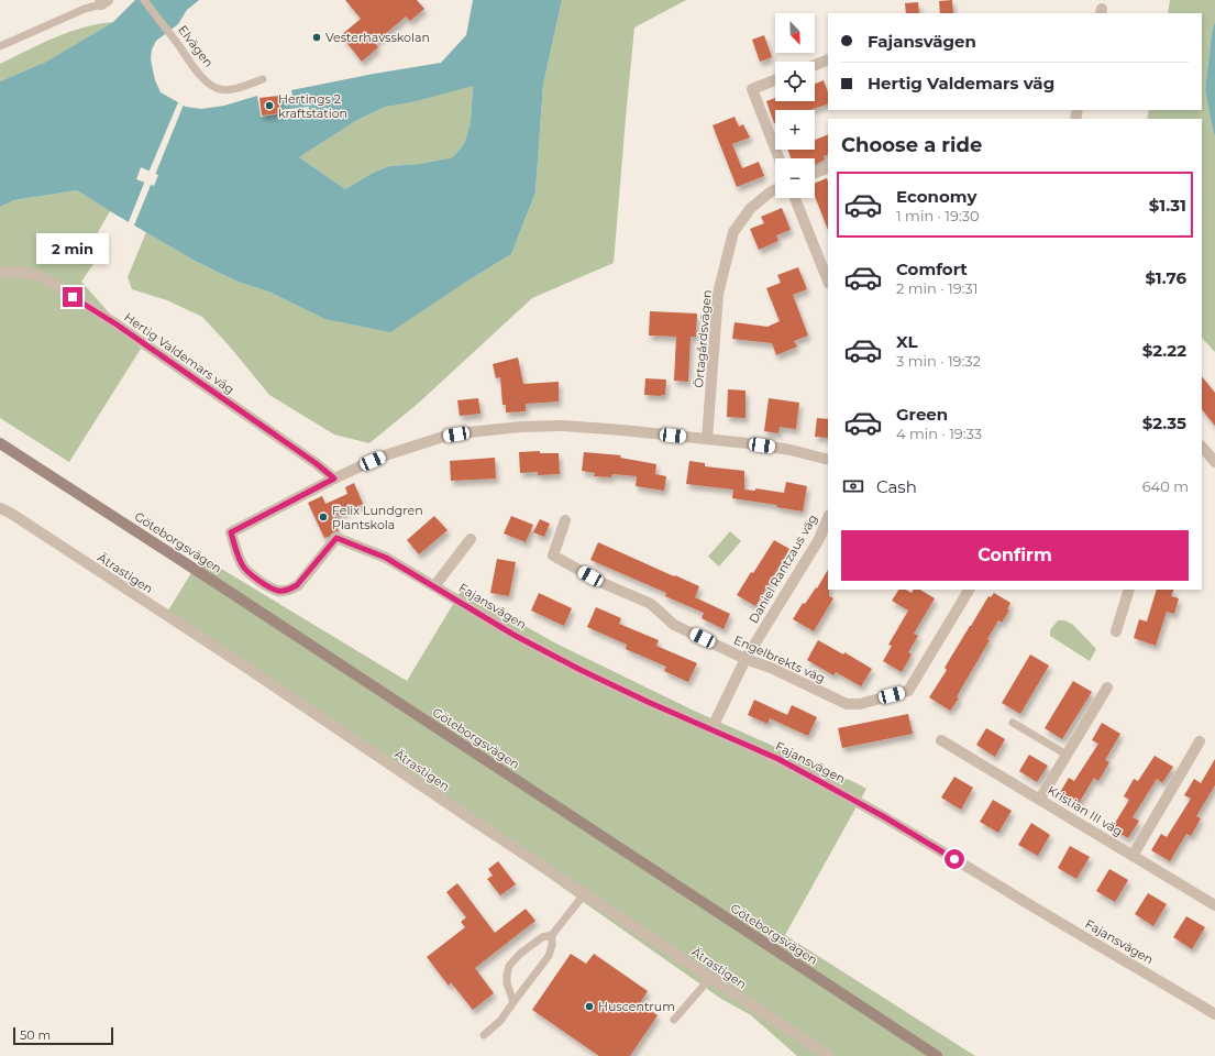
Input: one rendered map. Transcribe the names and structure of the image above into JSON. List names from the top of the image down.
{
  "streets": {
    "main road": ["Göteborgsvägen"],
    "street": [
      "Örtagårdsvägen",
      "Hertig Valdemars väg",
      "Daniel Rantzaus väg",
      "Ätrastigen",
      "Fajansvägen",
      "Engelbrekts väg",
      "Kristian III väg"
    ],
    "lane": ["Elvägen"]
  },
  "crossings": [
    ["Hertig Valdemars väg", "Fajansvägen"],
    ["Daniel Rantzaus väg", "Fajansvägen"],
    ["Daniel Rantzaus väg", "Engelbrekts väg"]
  ],
  "places": [
    "Vesterhavsskolan",
    "Hertings 2 kraftstation",
    "Felix Lundgren Plantskola",
    "Huscentrum"
  ],
  "scale_bar": "50 m",
  "north": "bottom right",
  "page": {
    "map_buttons": ["+", "−"],
    "banner": ["Fajansvägen", "Hertig Valdemars väg"],
    "heading": "Choose a ride",
    "list": [
      {
        "name": "Economy",
        "note": "1 min · 19:30",
        "value": "$1.31"
      },
      {
        "name": "Comfort",
        "note": "2 min · 19:31",
        "value": "$1.76"
      },
      {
        "name": "XL",
        "note": "3 min · 19:32",
        "value": "$2.22"
      },
      {
        "name": "Green",
        "note": "4 min · 19:33",
        "value": "$2.35"
      }
    ],
    "bubble": "2 min",
    "pay": ["Cash", "640 m"],
    "buttons": "Confirm",
    "scale": "50 m"
  }
}
